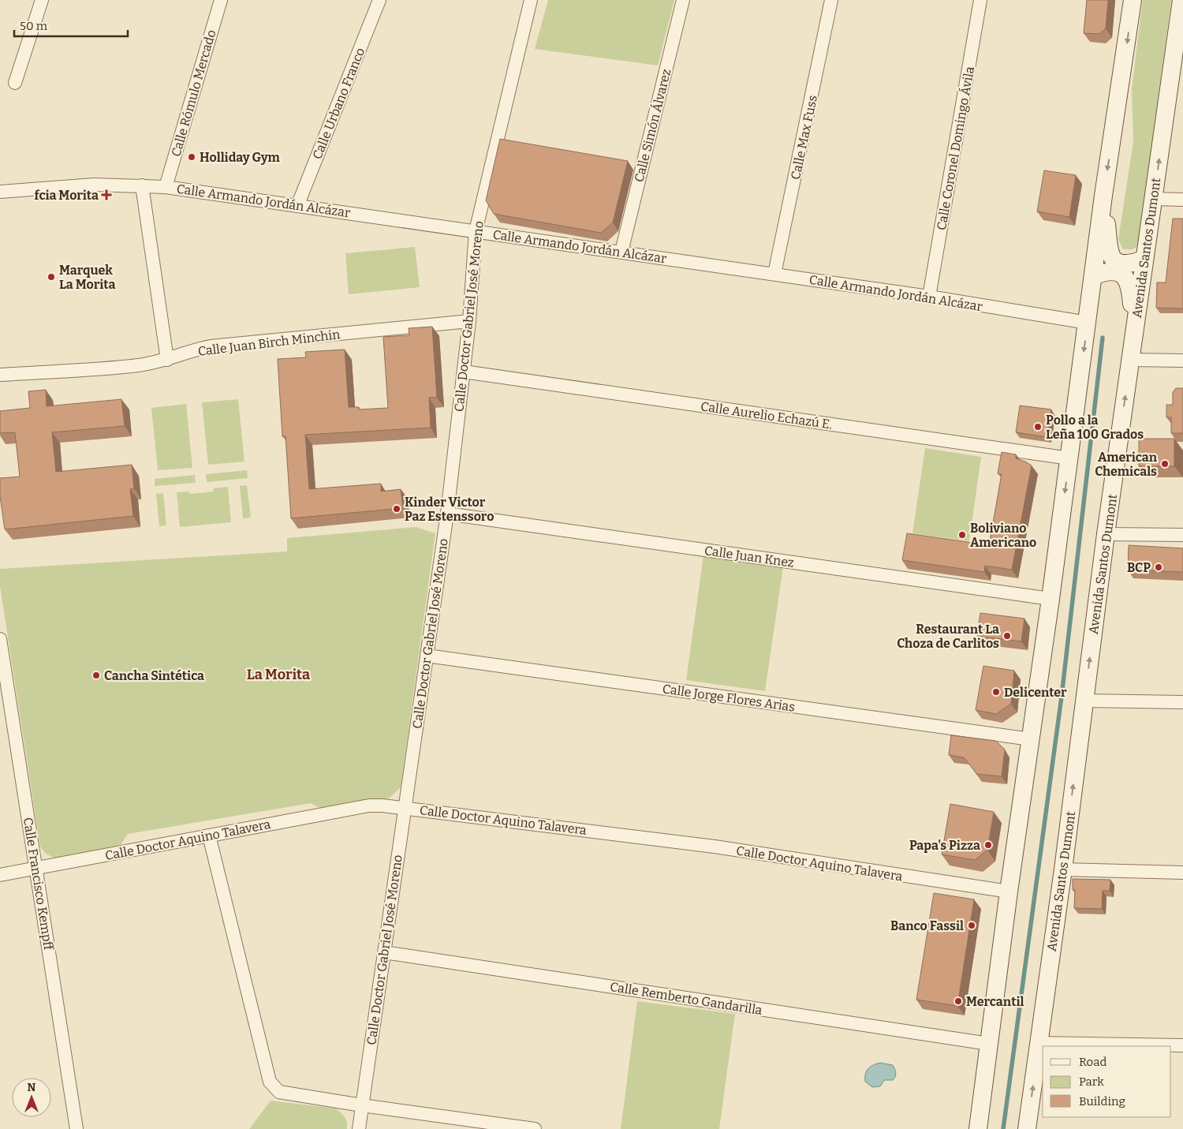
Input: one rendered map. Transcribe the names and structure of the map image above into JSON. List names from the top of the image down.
{
  "streets": {
    "main road": ["Avenida Santos Dumont"],
    "street": [
      "Calle Rómulo Mercado",
      "Calle Urbano Franco",
      "Calle Simón Álvarez",
      "Calle Max Fuss",
      "Calle Coronel Domingo Ávila",
      "Calle Armando Jordán Alcázar",
      "Calle Doctor Gabriel José Moreno",
      "Calle Juan Birch Minchin",
      "Calle Aurelio Echazú E.",
      "Calle Juan Knez",
      "Calle Jorge Flores Arias",
      "Calle Doctor Aquino Talavera",
      "Calle Francisco Kempff",
      "Calle Remberto Gandarilla"
    ]
  },
  "crossings": [
    ["Calle Rómulo Mercado", "Calle Armando Jordán Alcázar"],
    ["Calle Urbano Franco", "Calle Armando Jordán Alcázar"],
    ["Calle Simón Álvarez", "Calle Armando Jordán Alcázar"],
    ["Calle Max Fuss", "Calle Armando Jordán Alcázar"],
    ["Calle Coronel Domingo Ávila", "Calle Armando Jordán Alcázar"],
    ["Calle Armando Jordán Alcázar", "Calle Doctor Gabriel José Moreno"],
    ["Calle Doctor Gabriel José Moreno", "Calle Juan Birch Minchin"],
    ["Calle Doctor Gabriel José Moreno", "Calle Aurelio Echazú E."],
    ["Calle Doctor Gabriel José Moreno", "Calle Juan Knez"],
    ["Calle Doctor Gabriel José Moreno", "Calle Jorge Flores Arias"],
    ["Calle Doctor Gabriel José Moreno", "Calle Doctor Aquino Talavera"],
    ["Calle Doctor Gabriel José Moreno", "Calle Remberto Gandarilla"],
    ["Calle Doctor Aquino Talavera", "Calle Francisco Kempff"]
  ],
  "districts": ["La Morita"],
  "places": {
    "other": [
      "Holliday Gym",
      "Marquek La Morita",
      "Pollo a la Leña 100 Grados",
      "American Chemicals",
      "Kinder Victor Paz Estenssoro",
      "Boliviano Americano",
      "BCP",
      "Restaurant La Choza de Carlitos",
      "Cancha Sintética",
      "Delicenter",
      "Papa's Pizza",
      "Banco Fassil",
      "Mercantil"
    ],
    "health": ["fcia Morita"]
  },
  "legend": ["Road", "Park", "Building"],
  "scale_bar": "50 m",
  "north": "top"
}
